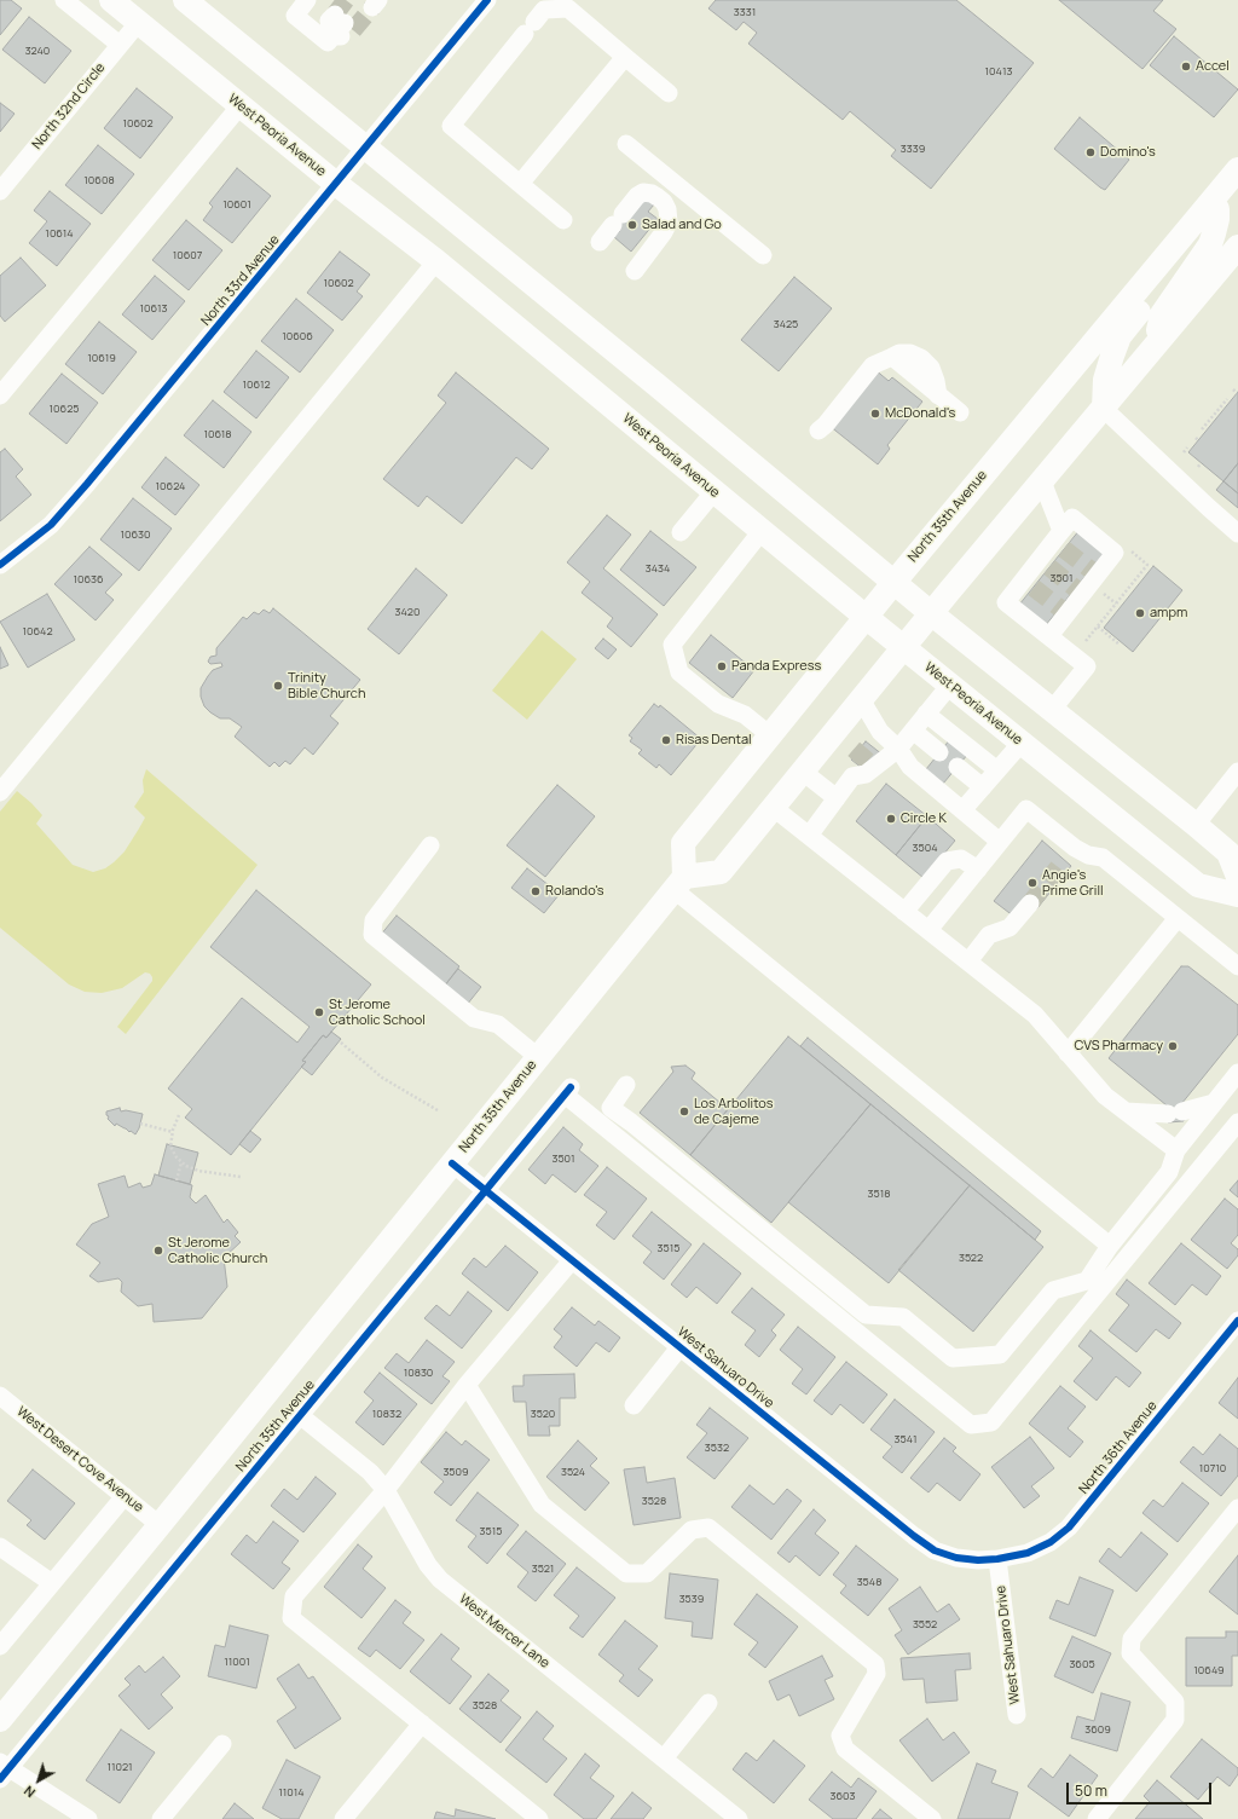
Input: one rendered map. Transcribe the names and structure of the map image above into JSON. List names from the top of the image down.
{
  "streets": {
    "main road": ["West Peoria Avenue", "North 35th Avenue"],
    "street": [
      "North 32nd Circle",
      "North 33rd Avenue",
      "West Sahuaro Drive",
      "North 36th Avenue",
      "West Desert Cove Avenue",
      "West Mercer Lane"
    ]
  },
  "crossings": [
    ["North 32nd Circle", "West Peoria Avenue"],
    ["West Peoria Avenue", "North 33rd Avenue"],
    ["West Peoria Avenue", "North 35th Avenue"],
    ["North 35th Avenue", "West Sahuaro Drive"],
    ["North 35th Avenue", "West Desert Cove Avenue"],
    ["North 35th Avenue", "West Mercer Lane"],
    ["West Sahuaro Drive", "North 36th Avenue"]
  ],
  "places": [
    "Accel",
    "Domino's",
    "Salad and Go",
    "McDonald's",
    "ampm",
    "Panda Express",
    "Trinity Bible Church",
    "Risas Dental",
    "Circle K",
    "Angie's Prime Grill",
    "Rolando's",
    "St Jerome Catholic School",
    "CVS Pharmacy",
    "Los Arbolitos de Cajeme",
    "St Jerome Catholic Church"
  ],
  "house_numbers": [
    "3331",
    "3240",
    "10413",
    "10602",
    "3339",
    "10608",
    "10601",
    "10614",
    "10607",
    "10602",
    "10613",
    "3425",
    "10606",
    "10619",
    "10612",
    "10625",
    "10618",
    "10624",
    "10630",
    "3434",
    "3501",
    "10636",
    "3420",
    "10642",
    "3504",
    "3501",
    "3518",
    "3515",
    "3522",
    "10830",
    "10832",
    "3520",
    "3541",
    "3532",
    "10710",
    "3509",
    "3524",
    "3528",
    "3515",
    "3521",
    "3548",
    "3539",
    "3552",
    "11001",
    "3605",
    "10649",
    "3528",
    "3609",
    "11021",
    "11014",
    "3603"
  ],
  "scale_bar": "50 m",
  "north": "bottom left"
}
